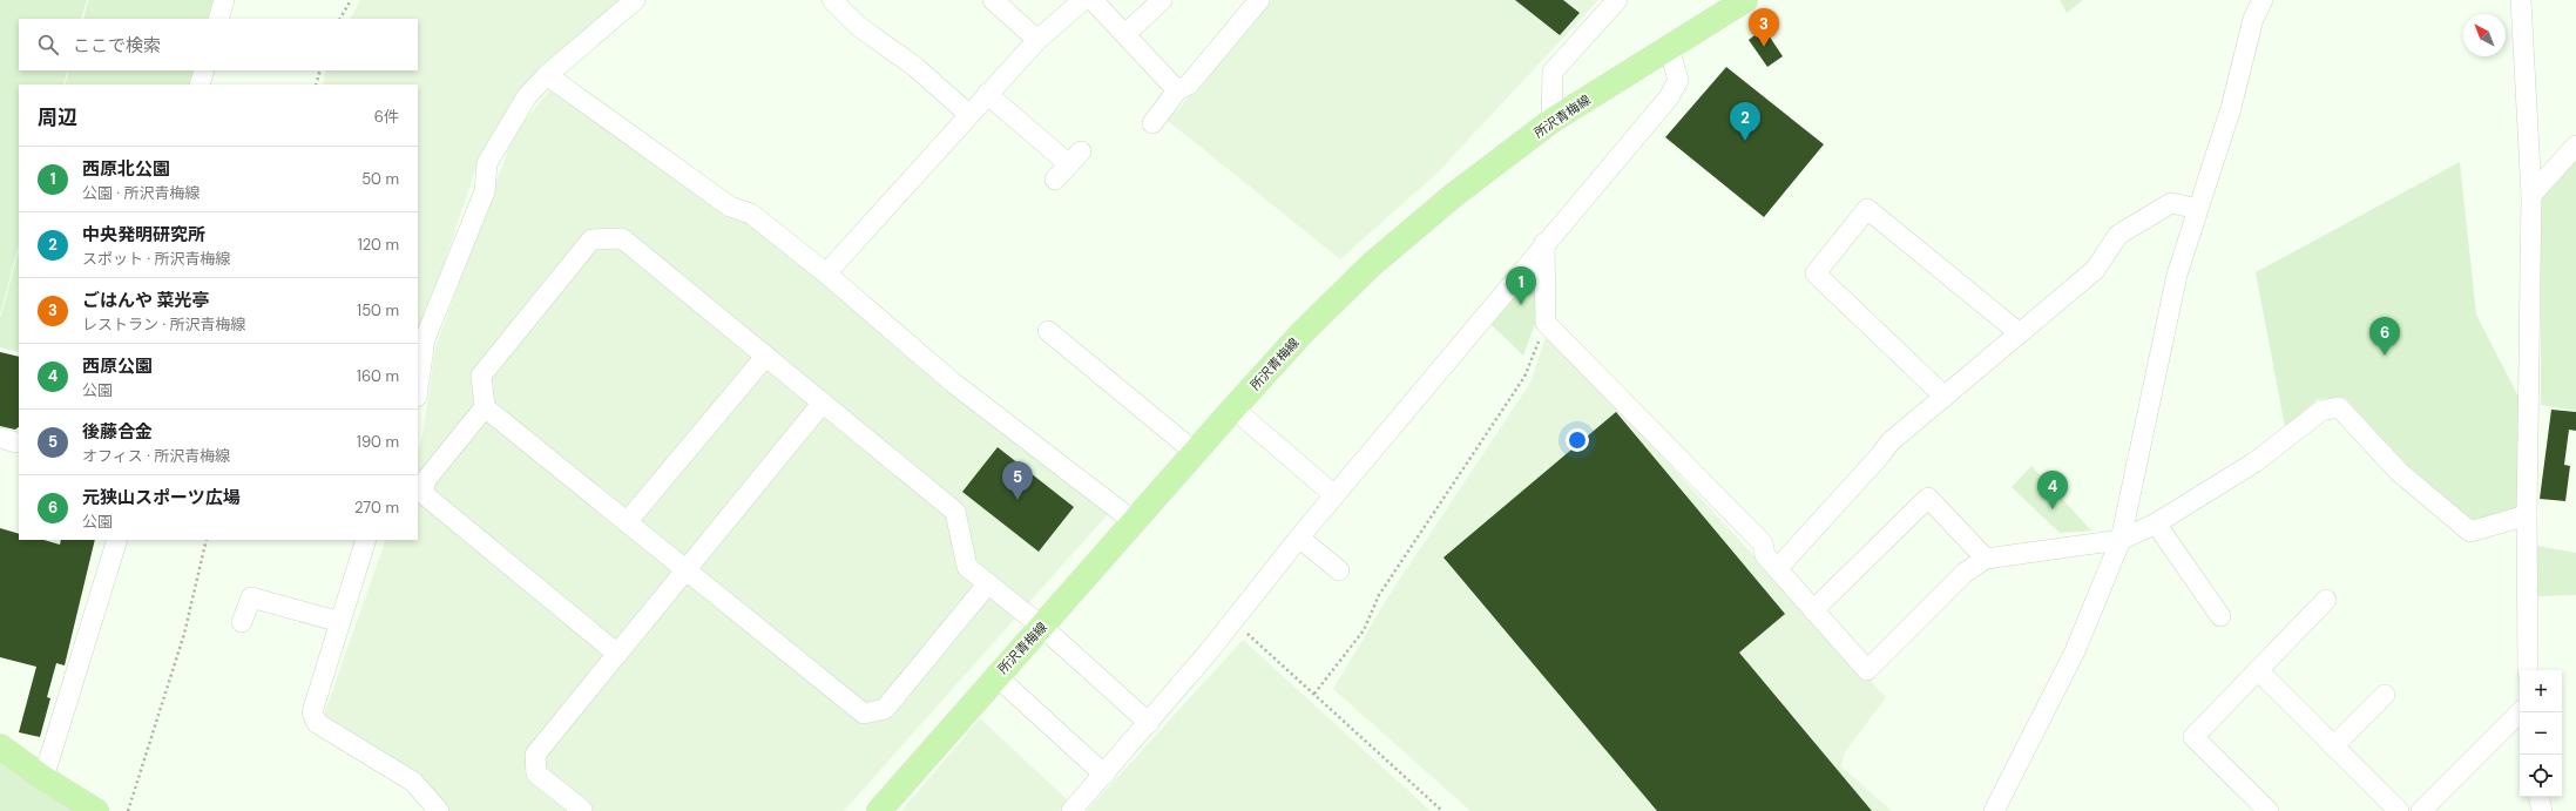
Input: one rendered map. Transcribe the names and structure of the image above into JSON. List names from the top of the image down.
{
  "streets": {
    "main road": ["所沢青梅線"]
  },
  "north": "top left",
  "page": {
    "pins": [
      "3",
      "2",
      "1",
      "6",
      "5",
      "4"
    ],
    "search": "ここで検索",
    "heading": ["周辺", "6件"],
    "list": [
      {
        "mark": "1",
        "name": "西原北公園",
        "note": "公園 · 所沢青梅線",
        "value": "50 m"
      },
      {
        "mark": "2",
        "name": "中央発明研究所",
        "note": "スポット · 所沢青梅線",
        "value": "120 m"
      },
      {
        "mark": "3",
        "name": "ごはんや 菜光亭",
        "note": "レストラン · 所沢青梅線",
        "value": "150 m"
      },
      {
        "mark": "4",
        "name": "西原公園",
        "note": "公園",
        "value": "160 m"
      },
      {
        "mark": "5",
        "name": "後藤合金",
        "note": "オフィス · 所沢青梅線",
        "value": "190 m"
      },
      {
        "mark": "6",
        "name": "元狭山スポーツ広場",
        "note": "公園",
        "value": "270 m"
      }
    ],
    "map_buttons": ["+", "−"]
  }
}
